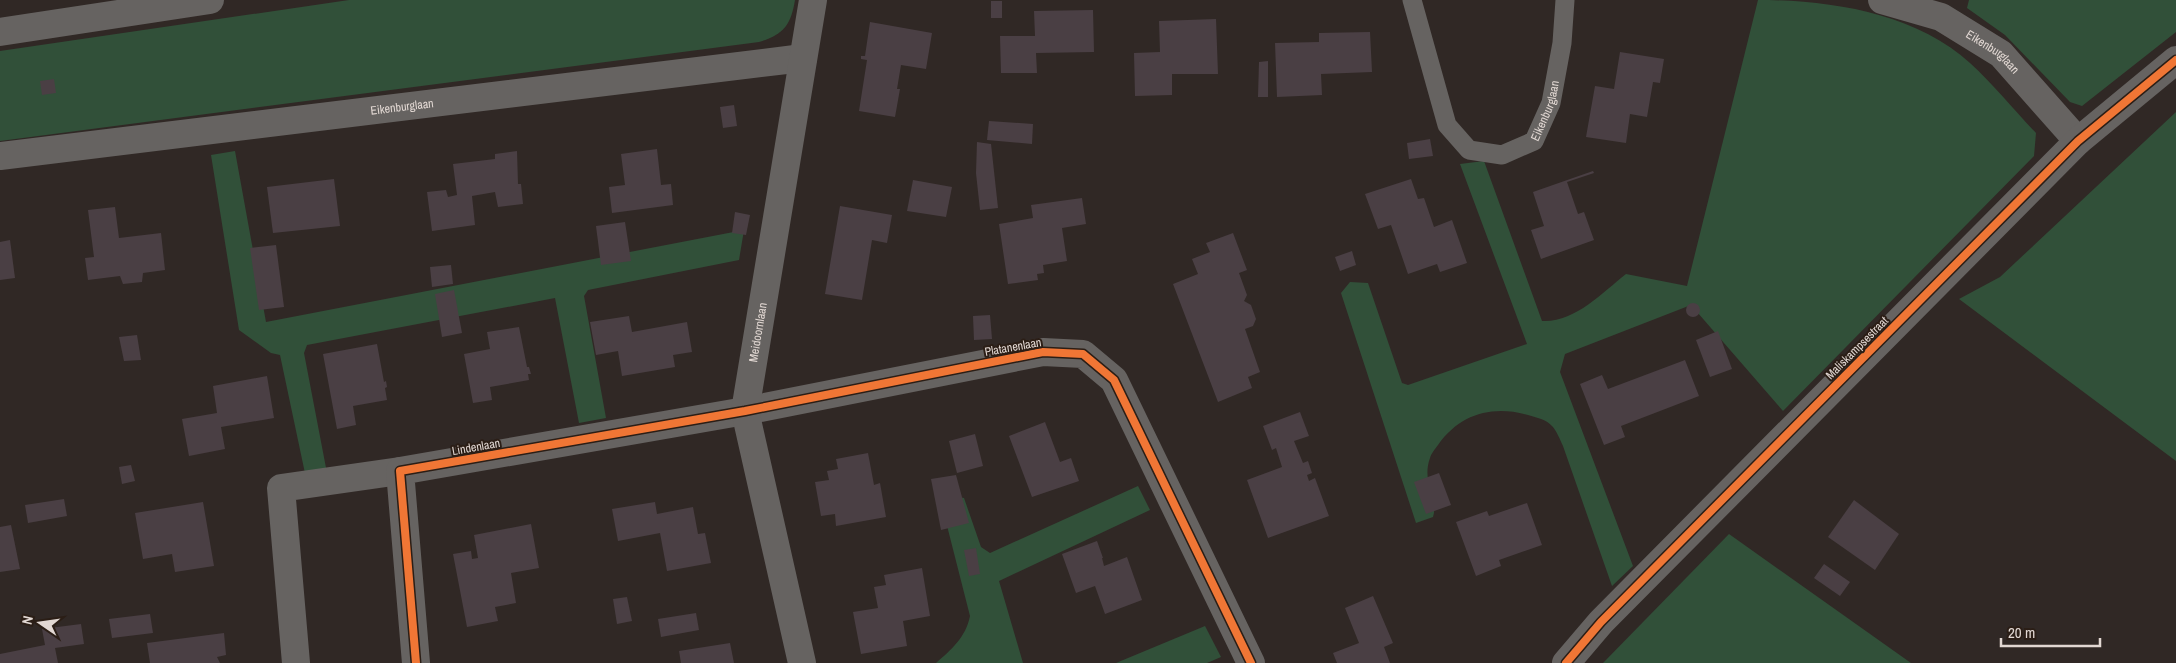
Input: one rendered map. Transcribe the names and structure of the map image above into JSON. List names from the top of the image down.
{
  "streets": {
    "street": [
      "Eikenburglaan",
      "Meidoornlaan",
      "Platanenlaan",
      "Maliskampsestraat",
      "Lindenlaan"
    ]
  },
  "crossings": [
    ["Eikenburglaan", "Meidoornlaan"],
    ["Eikenburglaan", "Maliskampsestraat"],
    ["Meidoornlaan", "Platanenlaan"],
    ["Meidoornlaan", "Lindenlaan"],
    ["Platanenlaan", "Lindenlaan"]
  ],
  "scale_bar": "20 m",
  "north": "left"
}
